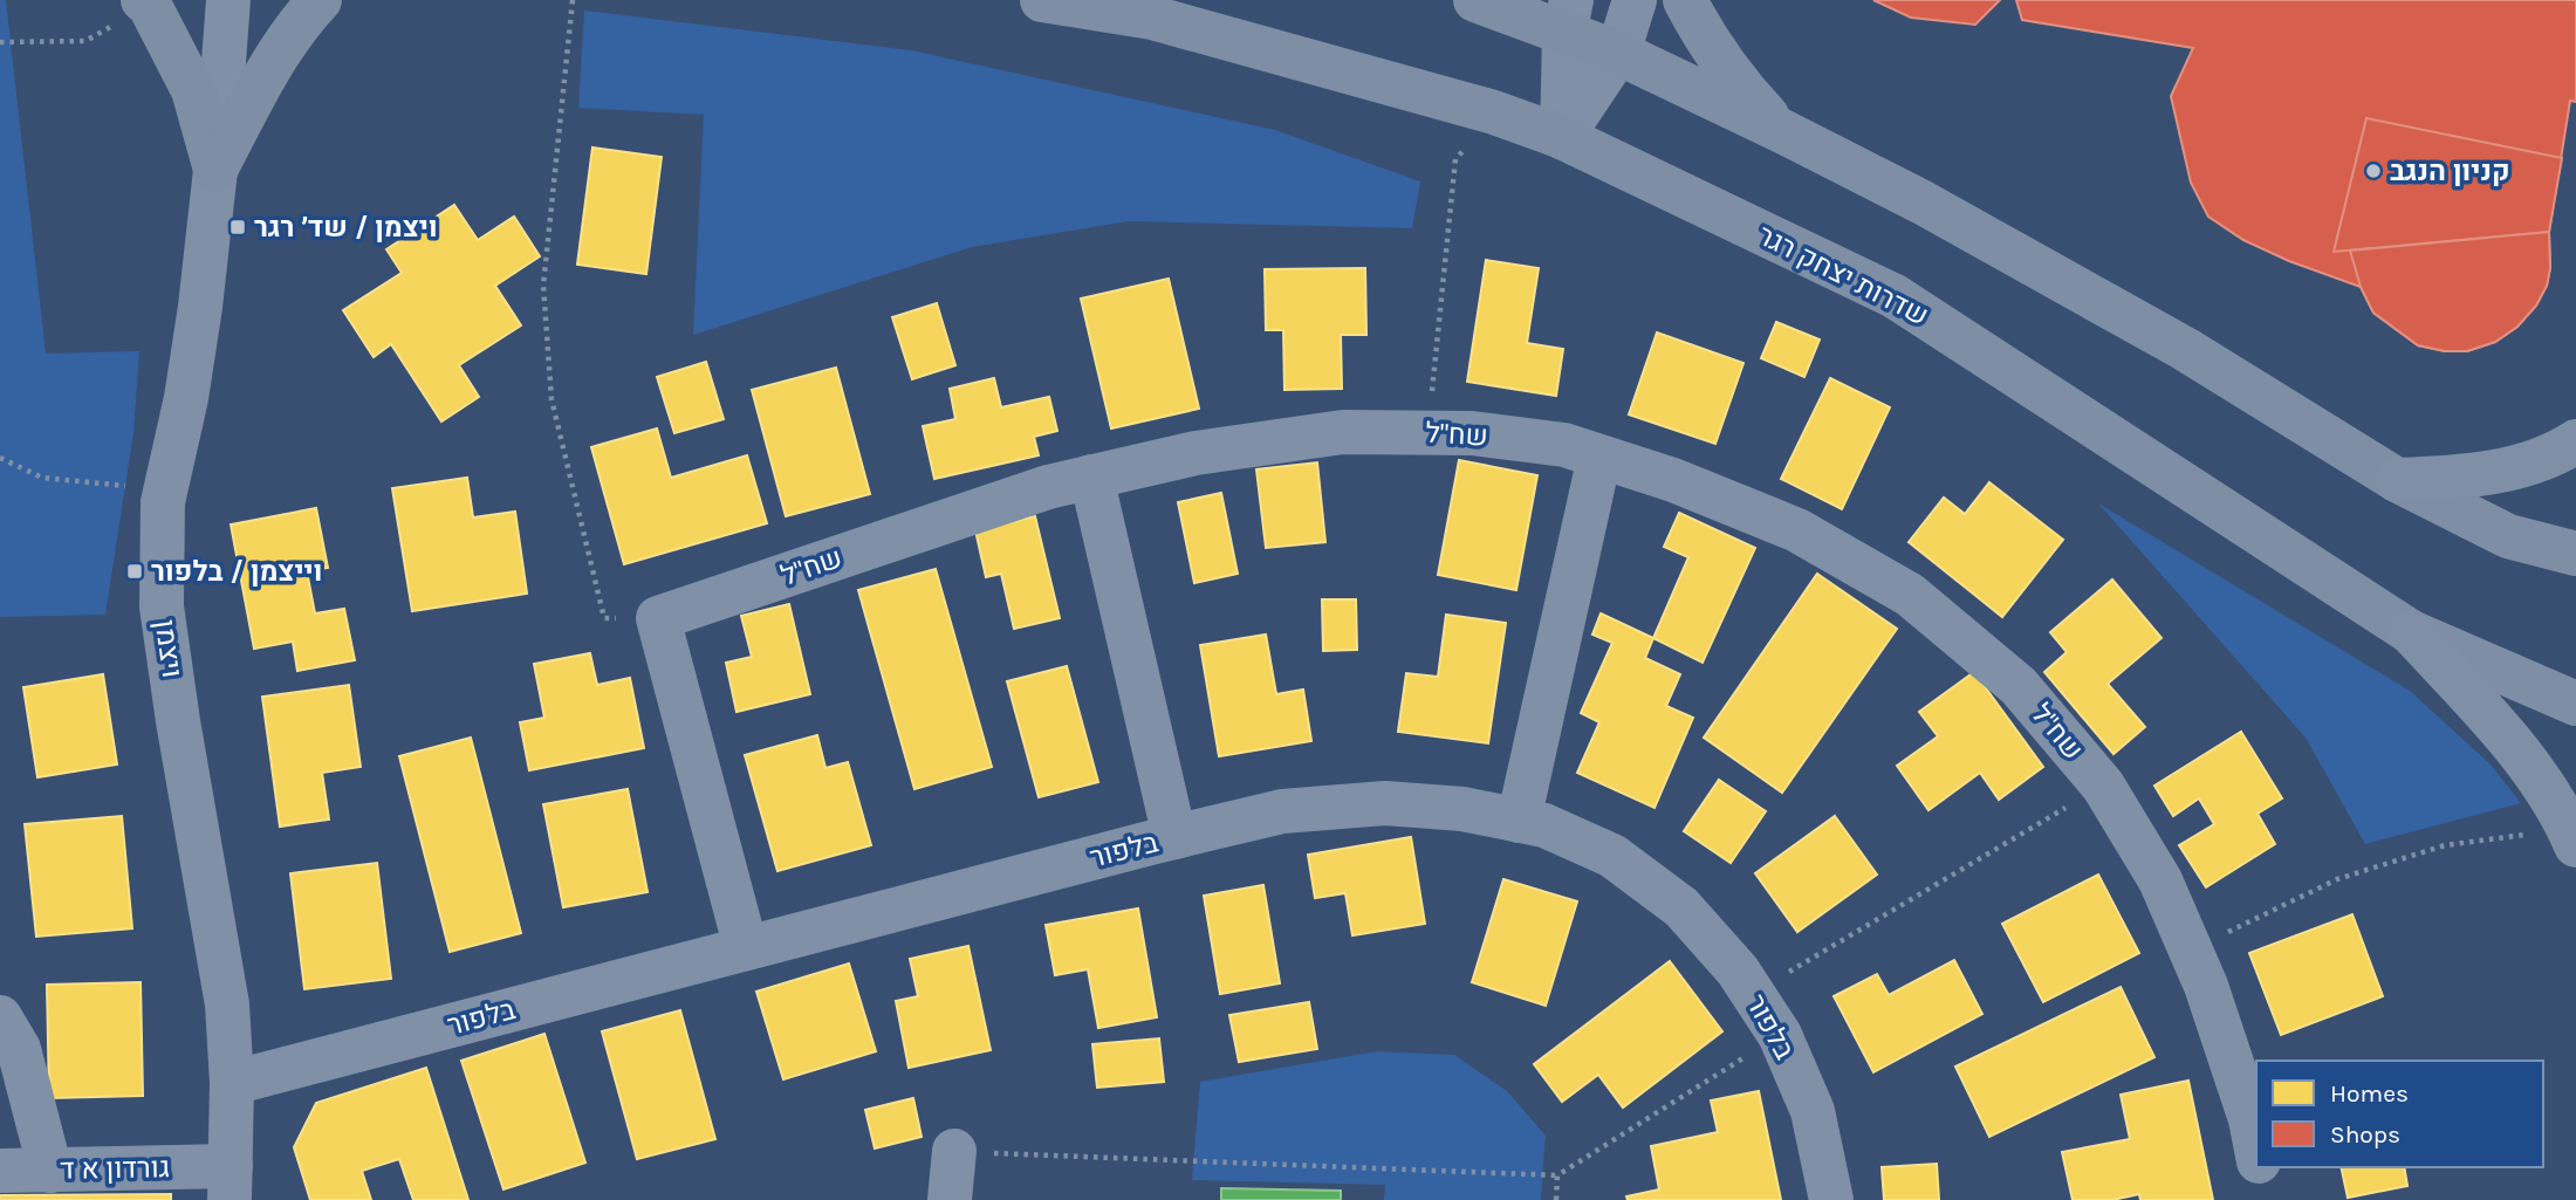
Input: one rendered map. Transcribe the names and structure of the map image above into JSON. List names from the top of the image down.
{
  "streets": {
    "main road": ["שדרות יצחק רגר"],
    "street": [
      "שח\"ל",
      "ויצמן",
      "בלפור",
      "גורדון א ד"
    ]
  },
  "crossings": [
    ["ויצמן", "בלפור"],
    ["ויצמן", "גורדון א ד"]
  ],
  "places": {
    "other": ["קניון הנגב"],
    "transit": ["ויצמן / שד׳ רגר", "וייצמן / בלפור"]
  },
  "legend": ["Homes", "Shops"]
}
